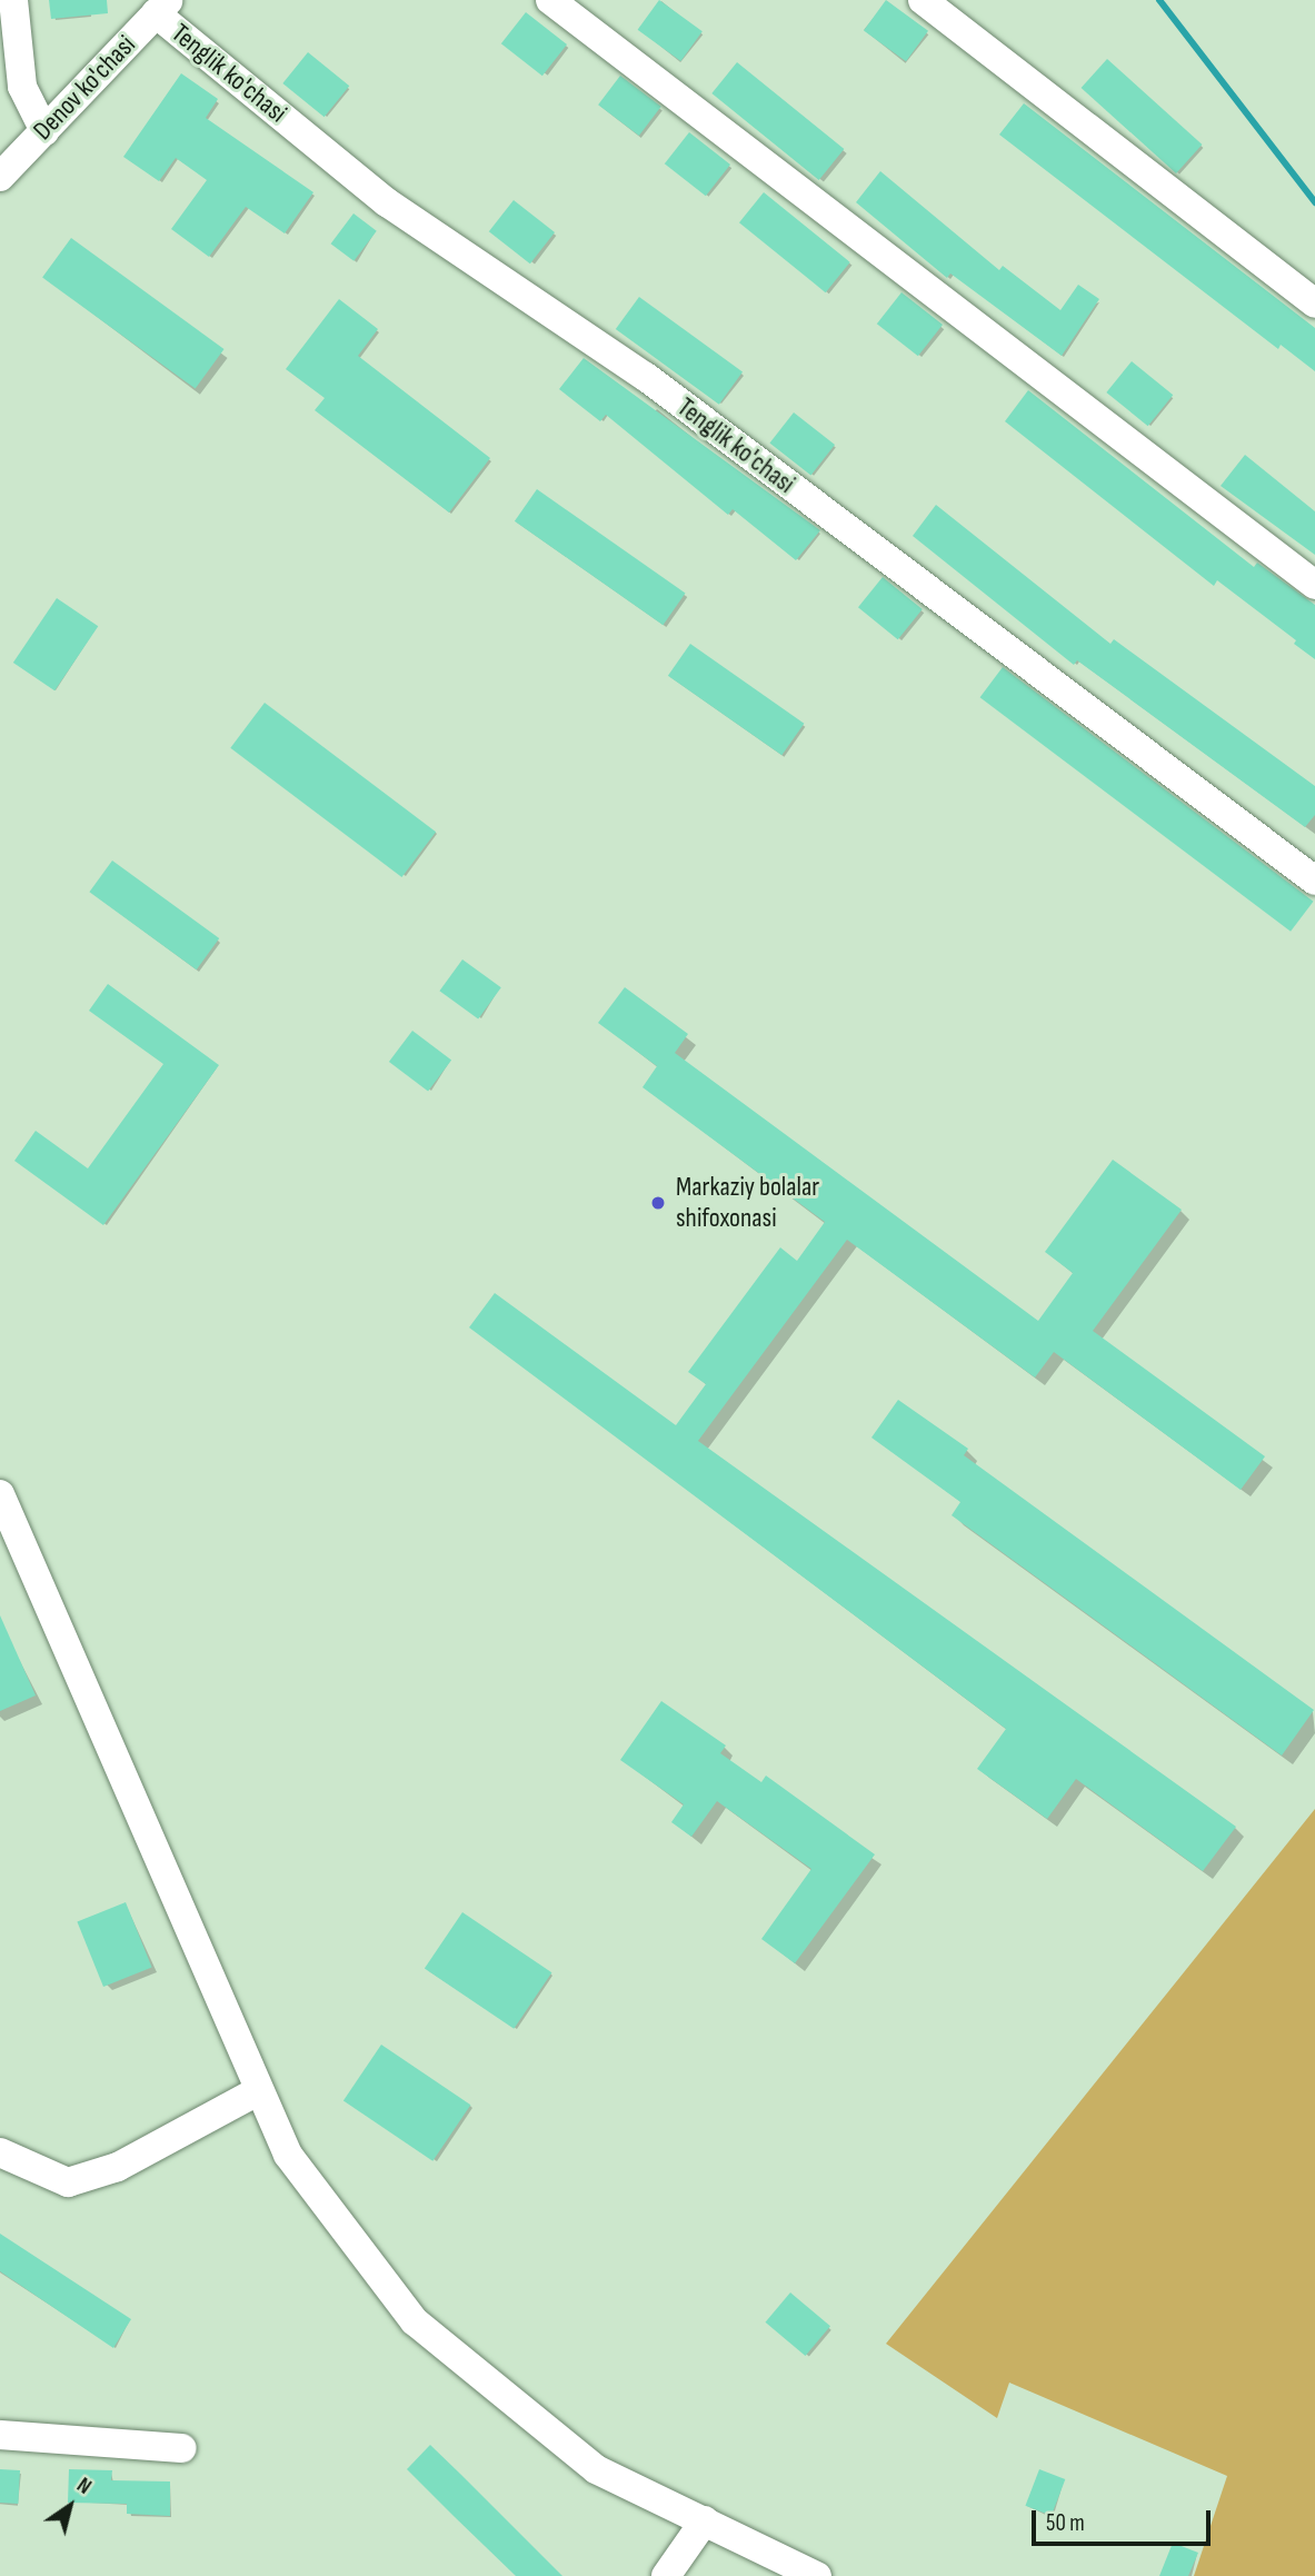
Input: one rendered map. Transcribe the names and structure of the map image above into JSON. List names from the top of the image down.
{
  "streets": {
    "street": ["Tenglik ko'chasi", "Denov ko'chasi"]
  },
  "crossings": [
    ["Tenglik ko'chasi", "Denov ko'chasi"]
  ],
  "places": ["Markaziy bolalar shifoxonasi"],
  "scale_bar": "50 m",
  "north": "top right"
}
